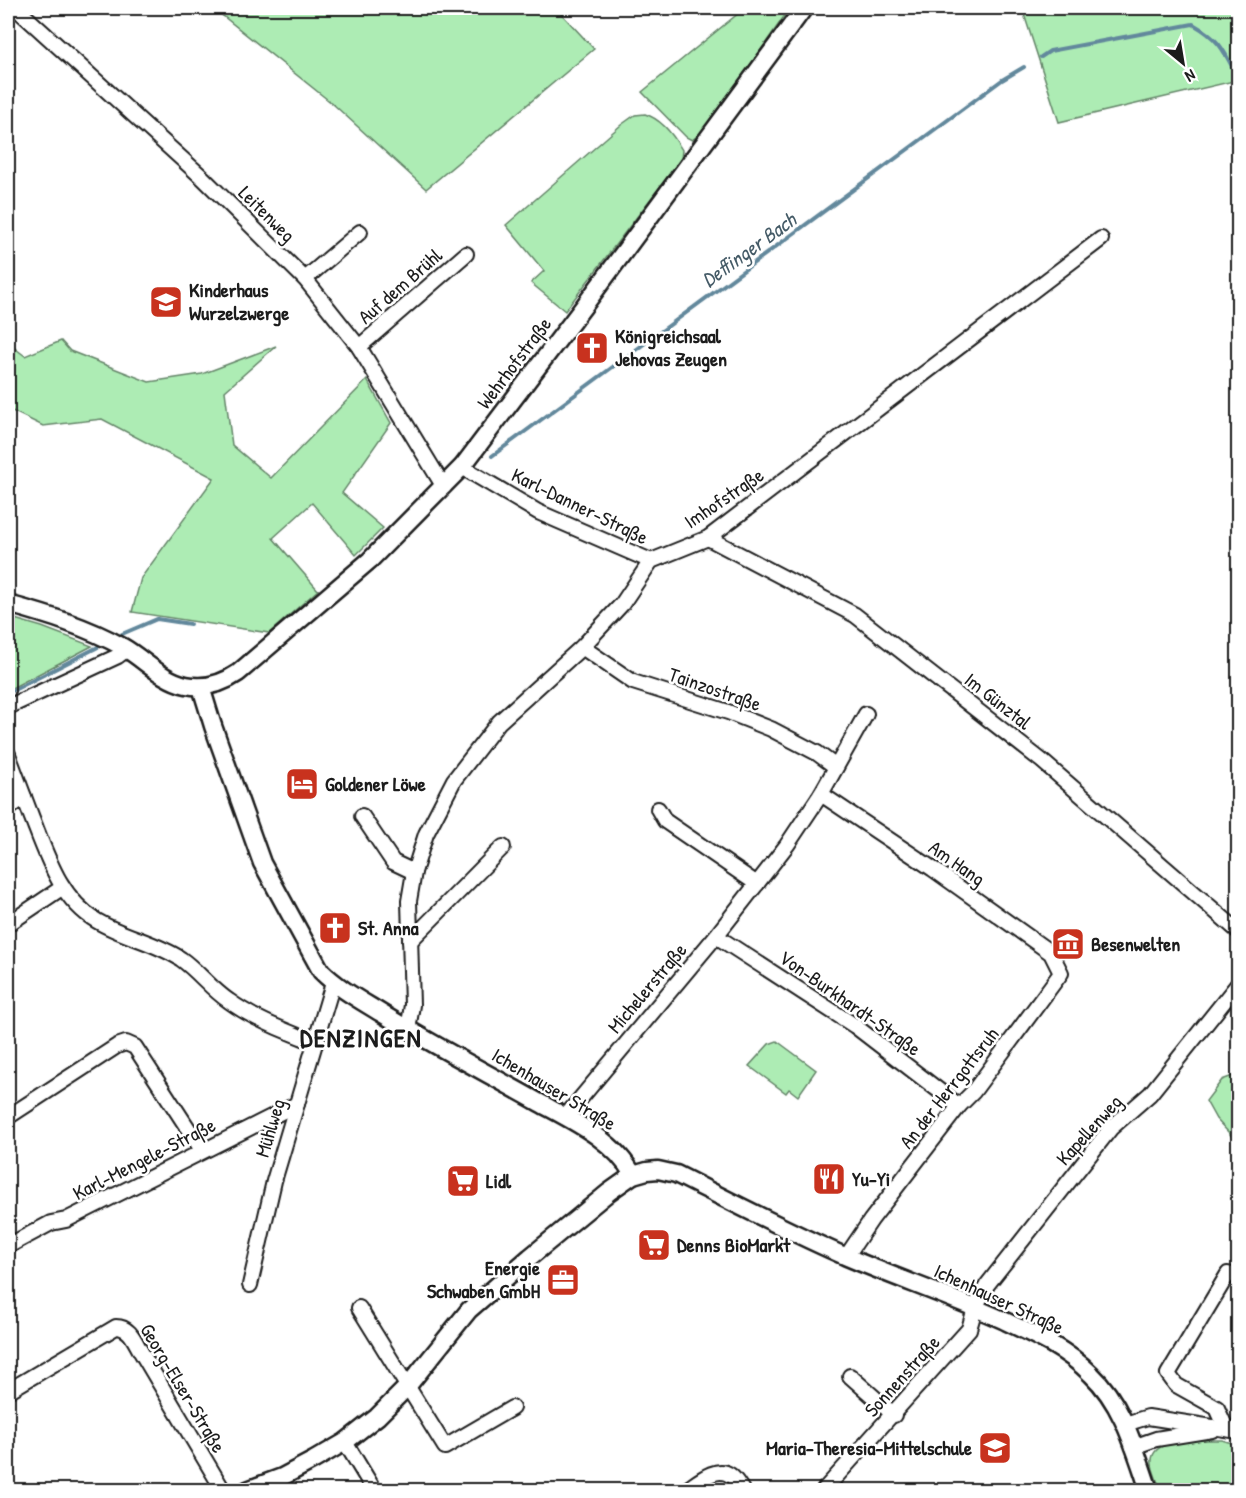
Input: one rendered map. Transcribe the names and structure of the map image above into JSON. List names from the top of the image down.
{
  "streets": {
    "street": [
      "Leitenweg",
      "Auf dem Brühl",
      "Wehrhofstraße",
      "Imhofstraße",
      "Karl-Danner-Straße",
      "Tainzostraße",
      "Im Günztal",
      "Am Hang",
      "Michelerstraße",
      "Von-Burkhardt-Straße",
      "An der Herrgottsruh",
      "Ichenhauser Straße",
      "Mühlweg",
      "Kapellenweg",
      "Karl-Mengele-Straße",
      "Sonnenstraße",
      "Georg-Elser-Straße"
    ]
  },
  "crossings": [
    ["Leitenweg", "Auf dem Brühl"],
    ["Leitenweg", "Wehrhofstraße"],
    ["Wehrhofstraße", "Karl-Danner-Straße"],
    ["Wehrhofstraße", "Ichenhauser Straße"],
    ["Imhofstraße", "Karl-Danner-Straße"],
    ["Imhofstraße", "Im Günztal"],
    ["Tainzostraße", "Michelerstraße"],
    ["Am Hang", "Michelerstraße"],
    ["Am Hang", "An der Herrgottsruh"],
    ["Michelerstraße", "Von-Burkhardt-Straße"],
    ["Michelerstraße", "Ichenhauser Straße"],
    ["Von-Burkhardt-Straße", "An der Herrgottsruh"],
    ["An der Herrgottsruh", "Ichenhauser Straße"],
    ["Ichenhauser Straße", "Mühlweg"],
    ["Ichenhauser Straße", "Kapellenweg"],
    ["Ichenhauser Straße", "Sonnenstraße"],
    ["Mühlweg", "Karl-Mengele-Straße"],
    ["Kapellenweg", "Sonnenstraße"]
  ],
  "districts": ["DENZINGEN"],
  "water": ["Deffinger Bach"],
  "places": {
    "school or university": ["Kinderhaus Wurzelzwerge", "Maria-Theresia-Mittelschule"],
    "church": ["Königreichsaal Jehovas Zeugen", "St. Anna"],
    "hotel": ["Goldener Löwe"],
    "museum": ["Besenwelten"],
    "restaurant": ["Yu-Yi"],
    "supermarket": ["Lidl", "Denns BioMarkt"],
    "office": ["Energie Schwaben GmbH"]
  },
  "north": "bottom right"
}
